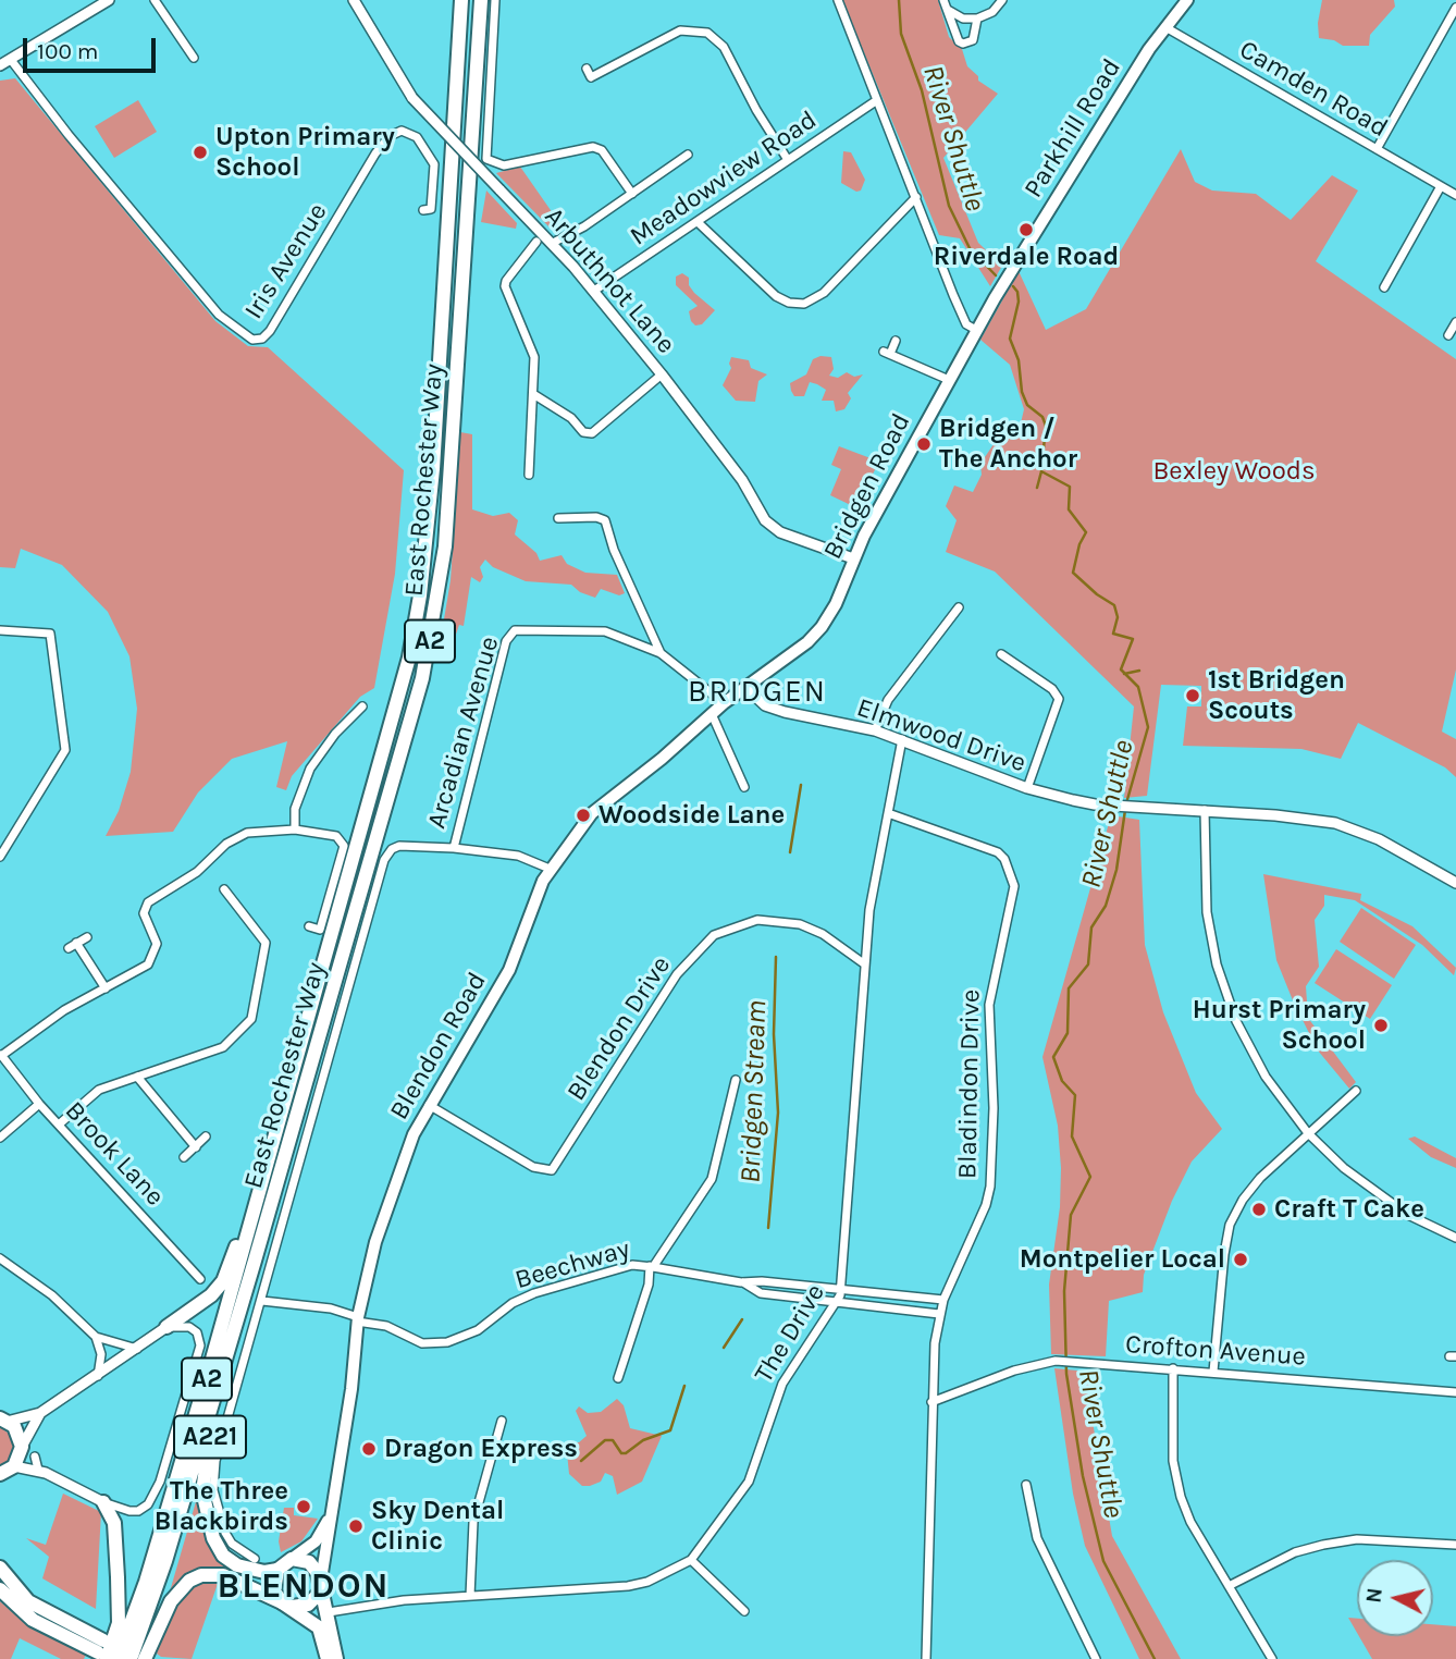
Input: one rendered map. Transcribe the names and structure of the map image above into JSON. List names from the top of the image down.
{
  "streets": {
    "main road": [
      "Parkhill Road",
      "East Rochester Way",
      "Bridgen Road",
      "A2",
      "Blendon Road",
      "A221"
    ],
    "street": [
      "Camden Road",
      "Meadowview Road",
      "Iris Avenue",
      "Arbuthnot Lane",
      "Arcadian Avenue",
      "Elmwood Drive",
      "Blendon Drive",
      "Bladindon Drive",
      "Brook Lane",
      "Beechway",
      "The Drive",
      "Crofton Avenue"
    ]
  },
  "crossings": [
    ["Camden Road", "Parkhill Road"],
    ["Parkhill Road", "Bridgen Road"],
    ["Meadowview Road", "Arbuthnot Lane"],
    ["Arbuthnot Lane", "Bridgen Road"],
    ["East Rochester Way", "A2"],
    ["East Rochester Way", "A221"],
    ["Bridgen Road", "Elmwood Drive"],
    ["Bridgen Road", "Blendon Road"],
    ["A2", "A221"],
    ["Arcadian Avenue", "Blendon Road"],
    ["Elmwood Drive", "Blendon Road"],
    ["Elmwood Drive", "The Drive"],
    ["Blendon Drive", "Blendon Road"],
    ["Blendon Drive", "The Drive"],
    ["Blendon Road", "Beechway"],
    ["Blendon Road", "The Drive"],
    ["Blendon Road", "A221"],
    ["Bladindon Drive", "The Drive"],
    ["Bladindon Drive", "Crofton Avenue"]
  ],
  "districts": ["BRIDGEN", "BLENDON"],
  "water": ["River Shuttle", "Bridgen Stream"],
  "parks": ["Bexley Woods"],
  "places": [
    "Upton Primary School",
    "Riverdale Road",
    "Bridgen / The Anchor",
    "1st Bridgen Scouts",
    "Woodside Lane",
    "Hurst Primary School",
    "Craft T Cake",
    "Montpelier Local",
    "Dragon Express",
    "The Three Blackbirds",
    "Sky Dental Clinic"
  ],
  "scale_bar": "100 m",
  "north": "left"
}
